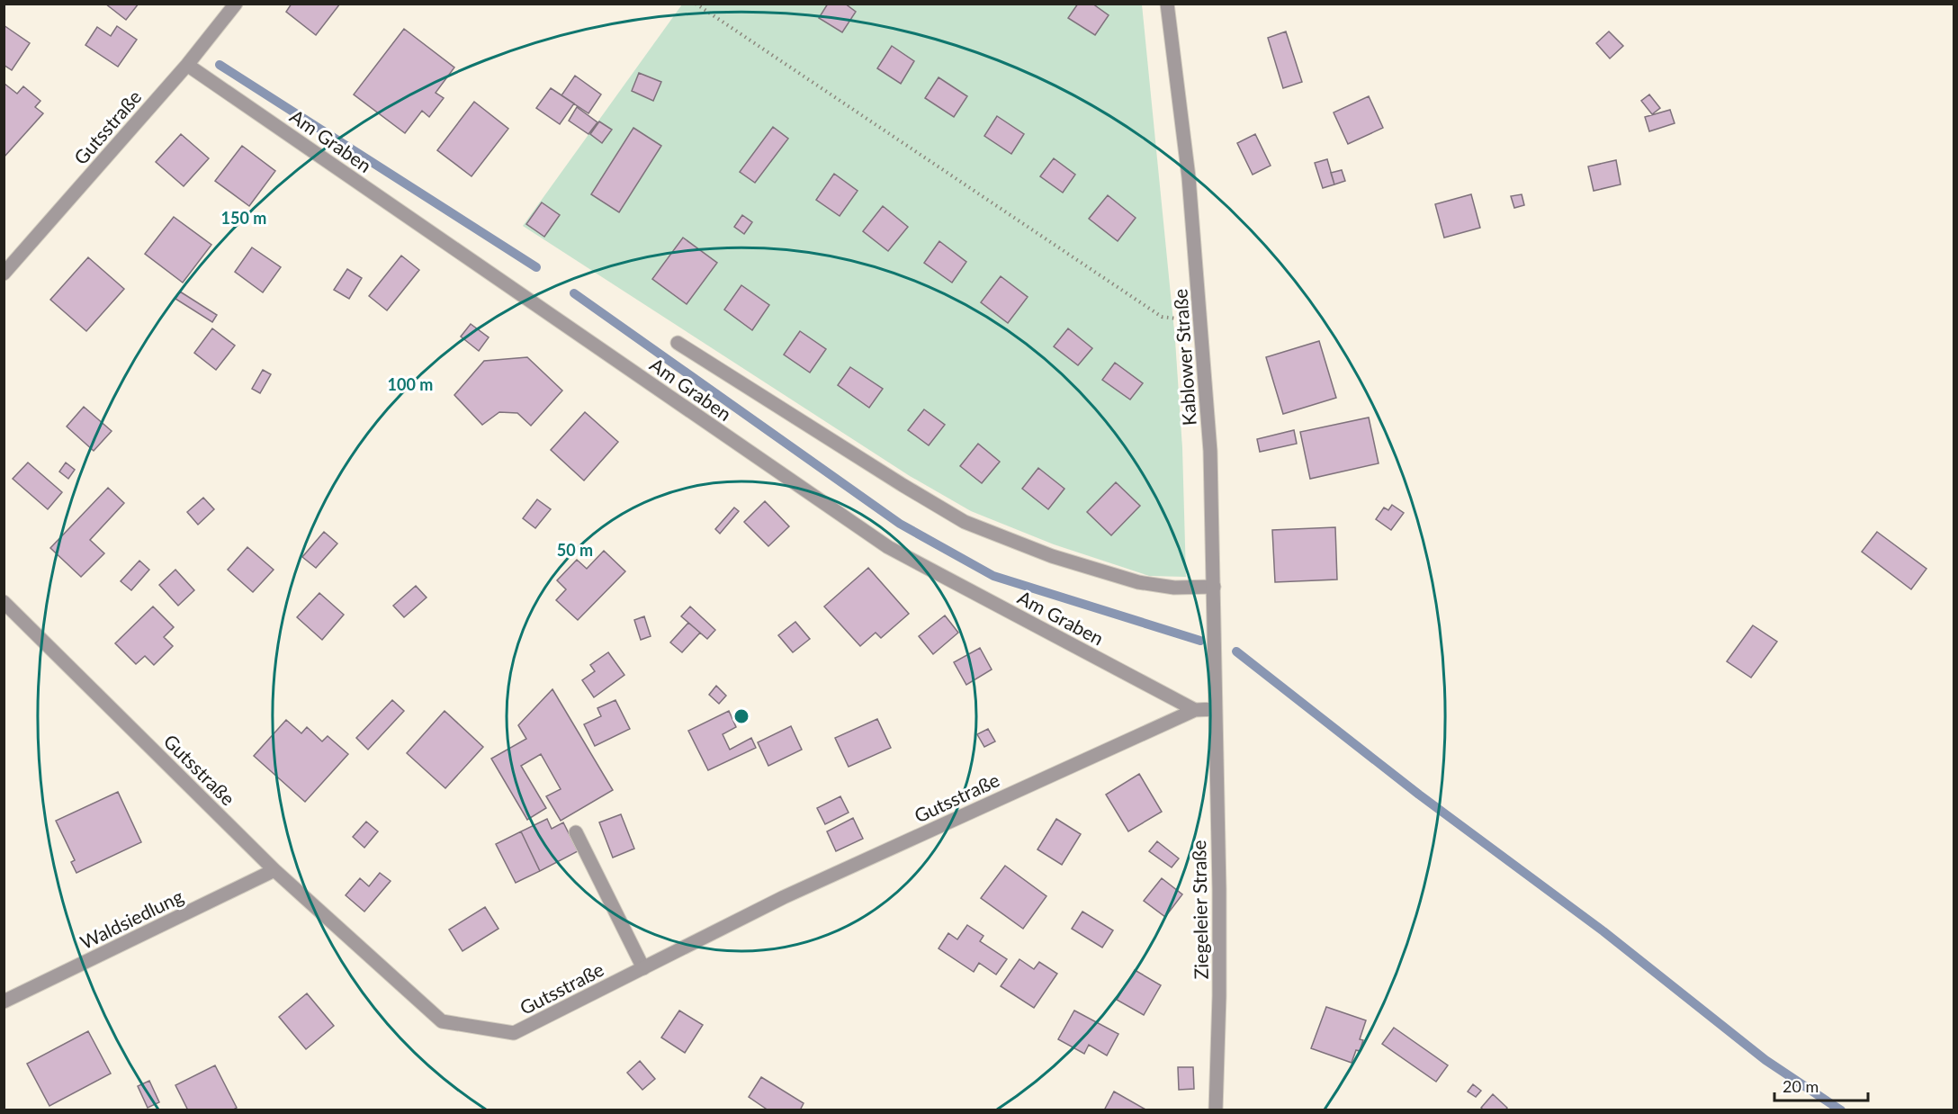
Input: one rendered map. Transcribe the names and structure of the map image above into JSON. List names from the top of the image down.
{
  "streets": {
    "street": [
      "Gutsstraße",
      "Am Graben",
      "Kablower Straße",
      "Ziegeleier Straße",
      "Waldsiedlung"
    ]
  },
  "crossings": [
    ["Gutsstraße", "Am Graben"],
    ["Gutsstraße", "Kablower Straße"],
    ["Gutsstraße", "Ziegeleier Straße"],
    ["Gutsstraße", "Waldsiedlung"],
    ["Kablower Straße", "Ziegeleier Straße"]
  ],
  "scale_bar": "20 m",
  "rings": ["150 m", "100 m", "50 m"]
}
